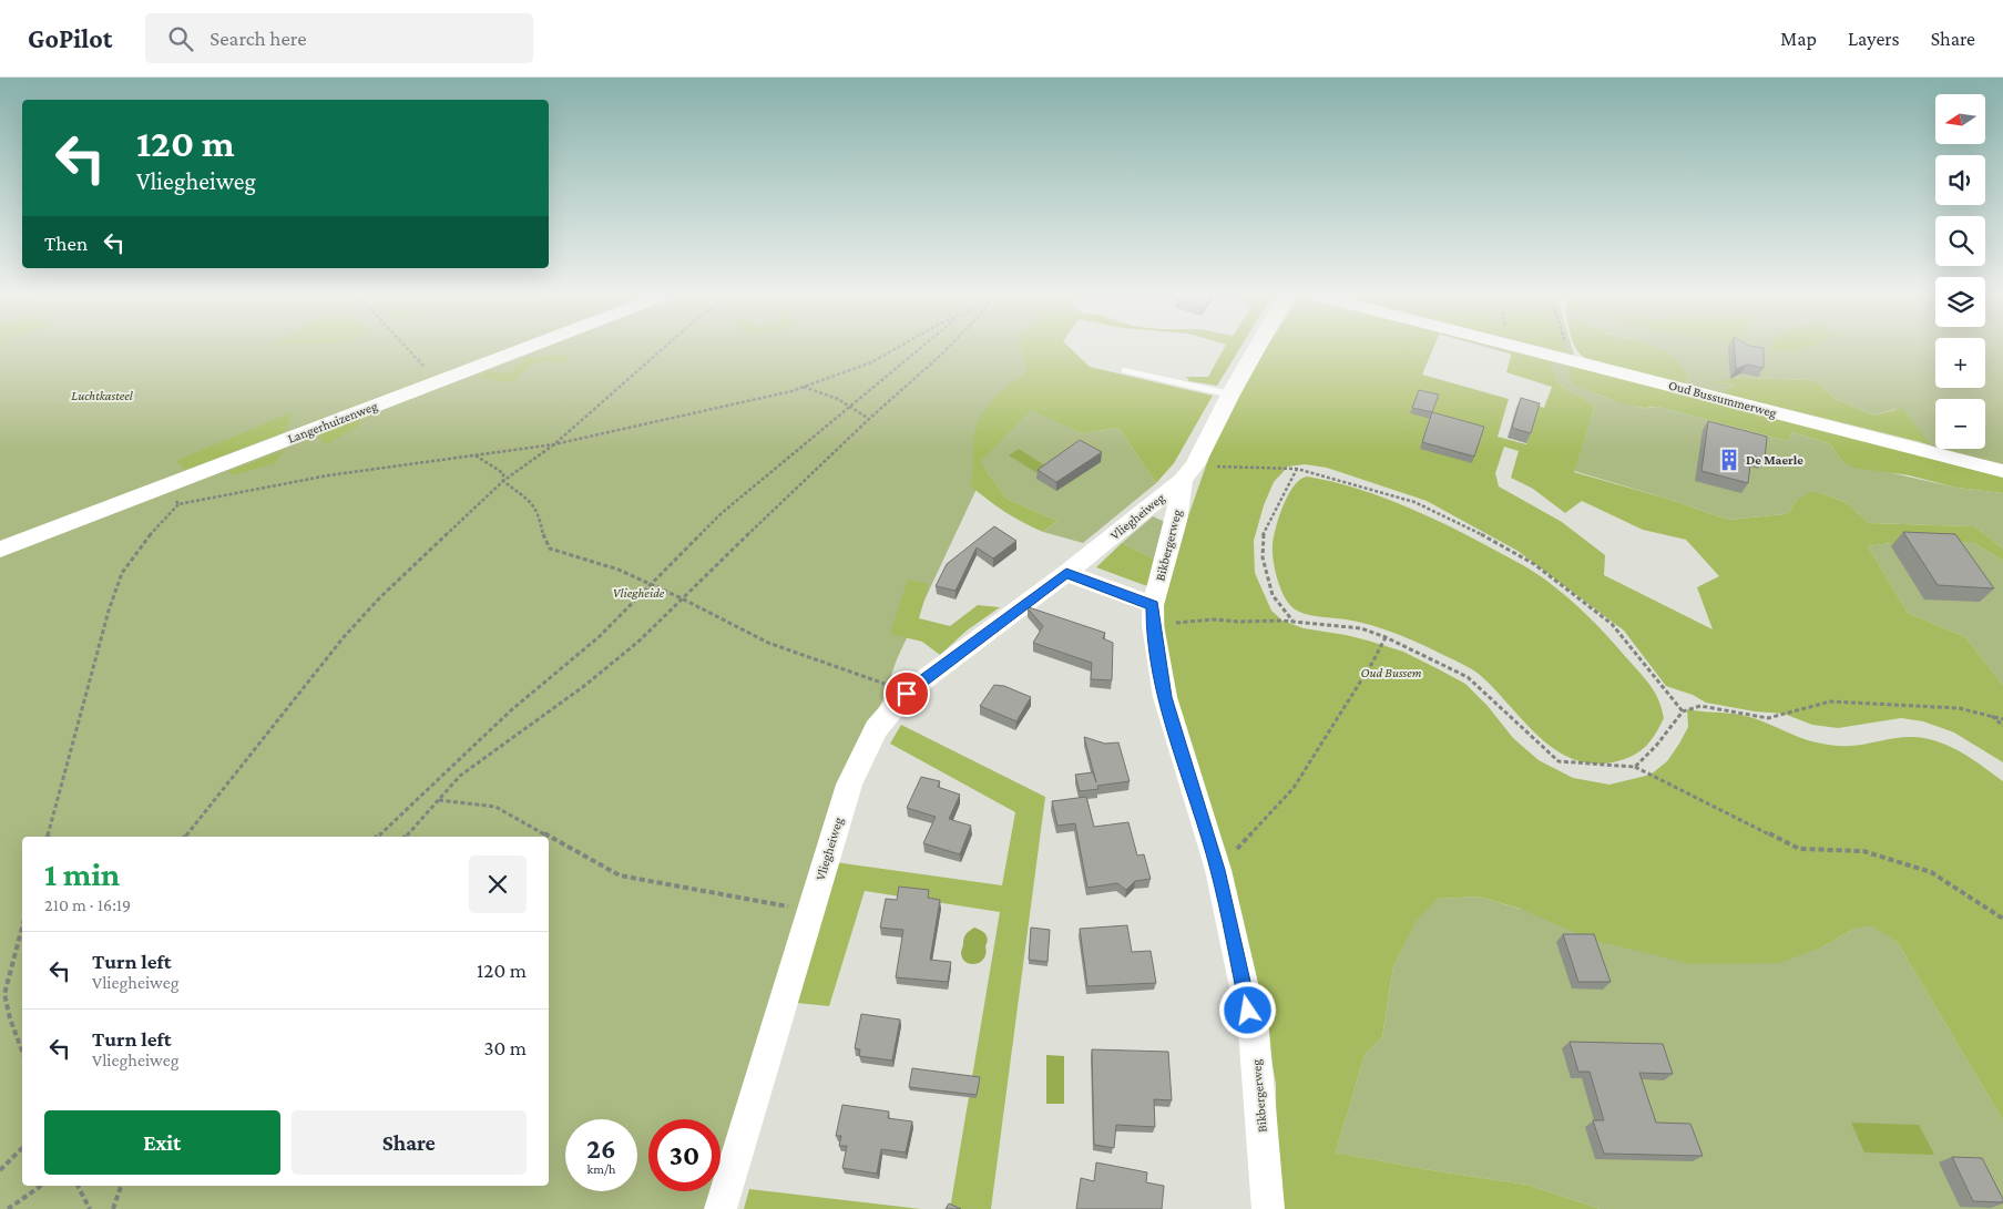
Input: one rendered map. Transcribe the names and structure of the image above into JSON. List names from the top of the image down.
{
  "streets": {
    "street": [
      "Oud Bussummerweg",
      "Langerhuizenweg",
      "Vliegheiweg",
      "Bikbergerweg"
    ]
  },
  "crossings": [
    ["Vliegheiweg", "Bikbergerweg"]
  ],
  "parks": ["Luchtkasteel", "Vliegheide", "Oud Bussem"],
  "places": {
    "building": ["De Maerle"]
  },
  "north": "left",
  "page": {
    "header": "GoPilot",
    "search": "Search here",
    "nav": ["Map", "Layers", "Share"],
    "map_buttons": ["+", "−"],
    "turn": ["120 m", "Vliegheiweg"],
    "then": "Then",
    "heading": ["1 min", "210 m · 16:19"],
    "list": [
      {
        "name": "Turn left",
        "note": "Vliegheiweg",
        "value": "120 m"
      },
      {
        "name": "Turn left",
        "note": "Vliegheiweg",
        "value": "30 m"
      }
    ],
    "buttons": ["Exit", "Share"],
    "speed": "26 km/h",
    "limit": "30"
  }
}
